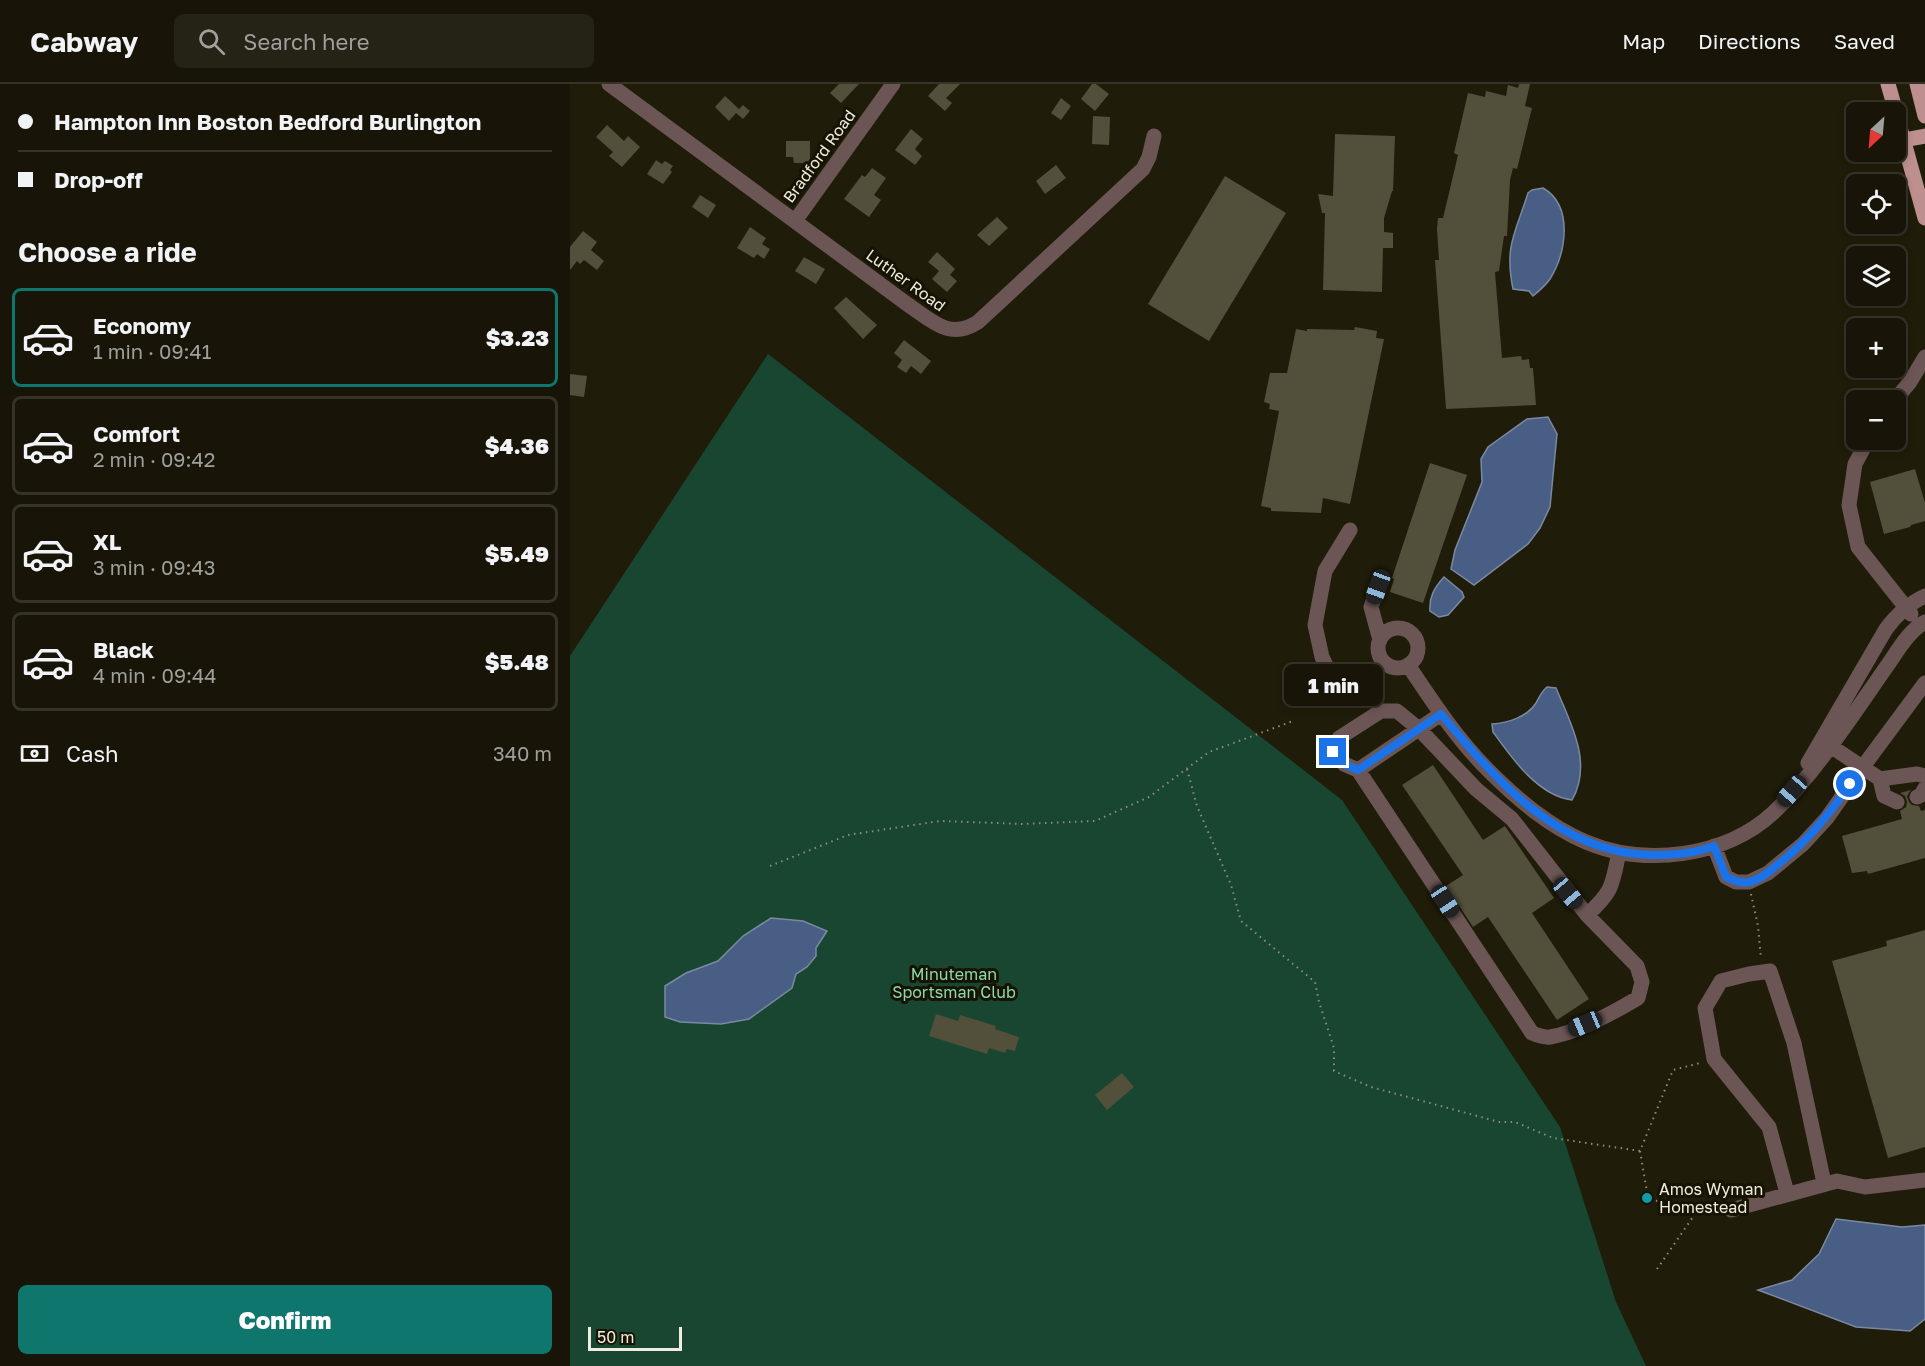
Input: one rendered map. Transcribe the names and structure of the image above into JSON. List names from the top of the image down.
{
  "streets": {
    "street": ["Bradford Road", "Luther Road"]
  },
  "crossings": [
    ["Bradford Road", "Luther Road"]
  ],
  "parks": ["Minuteman Sportsman Club"],
  "places": ["Amos Wyman Homestead"],
  "scale_bar": "50 m",
  "north": "bottom left",
  "page": {
    "header": "Cabway",
    "search": "Search here",
    "nav": ["Map", "Directions", "Saved"],
    "banner": ["Hampton Inn Boston Bedford Burlington", "Drop-off"],
    "map_buttons": ["+", "−"],
    "heading": "Choose a ride",
    "list": [
      {
        "name": "Economy",
        "note": "1 min · 09:41",
        "value": "$3.23"
      },
      {
        "name": "Comfort",
        "note": "2 min · 09:42",
        "value": "$4.36"
      },
      {
        "name": "XL",
        "note": "3 min · 09:43",
        "value": "$5.49"
      },
      {
        "name": "Black",
        "note": "4 min · 09:44",
        "value": "$5.48"
      }
    ],
    "bubble": "1 min",
    "pay": ["Cash", "340 m"],
    "buttons": "Confirm",
    "scale": "50 m"
  }
}
